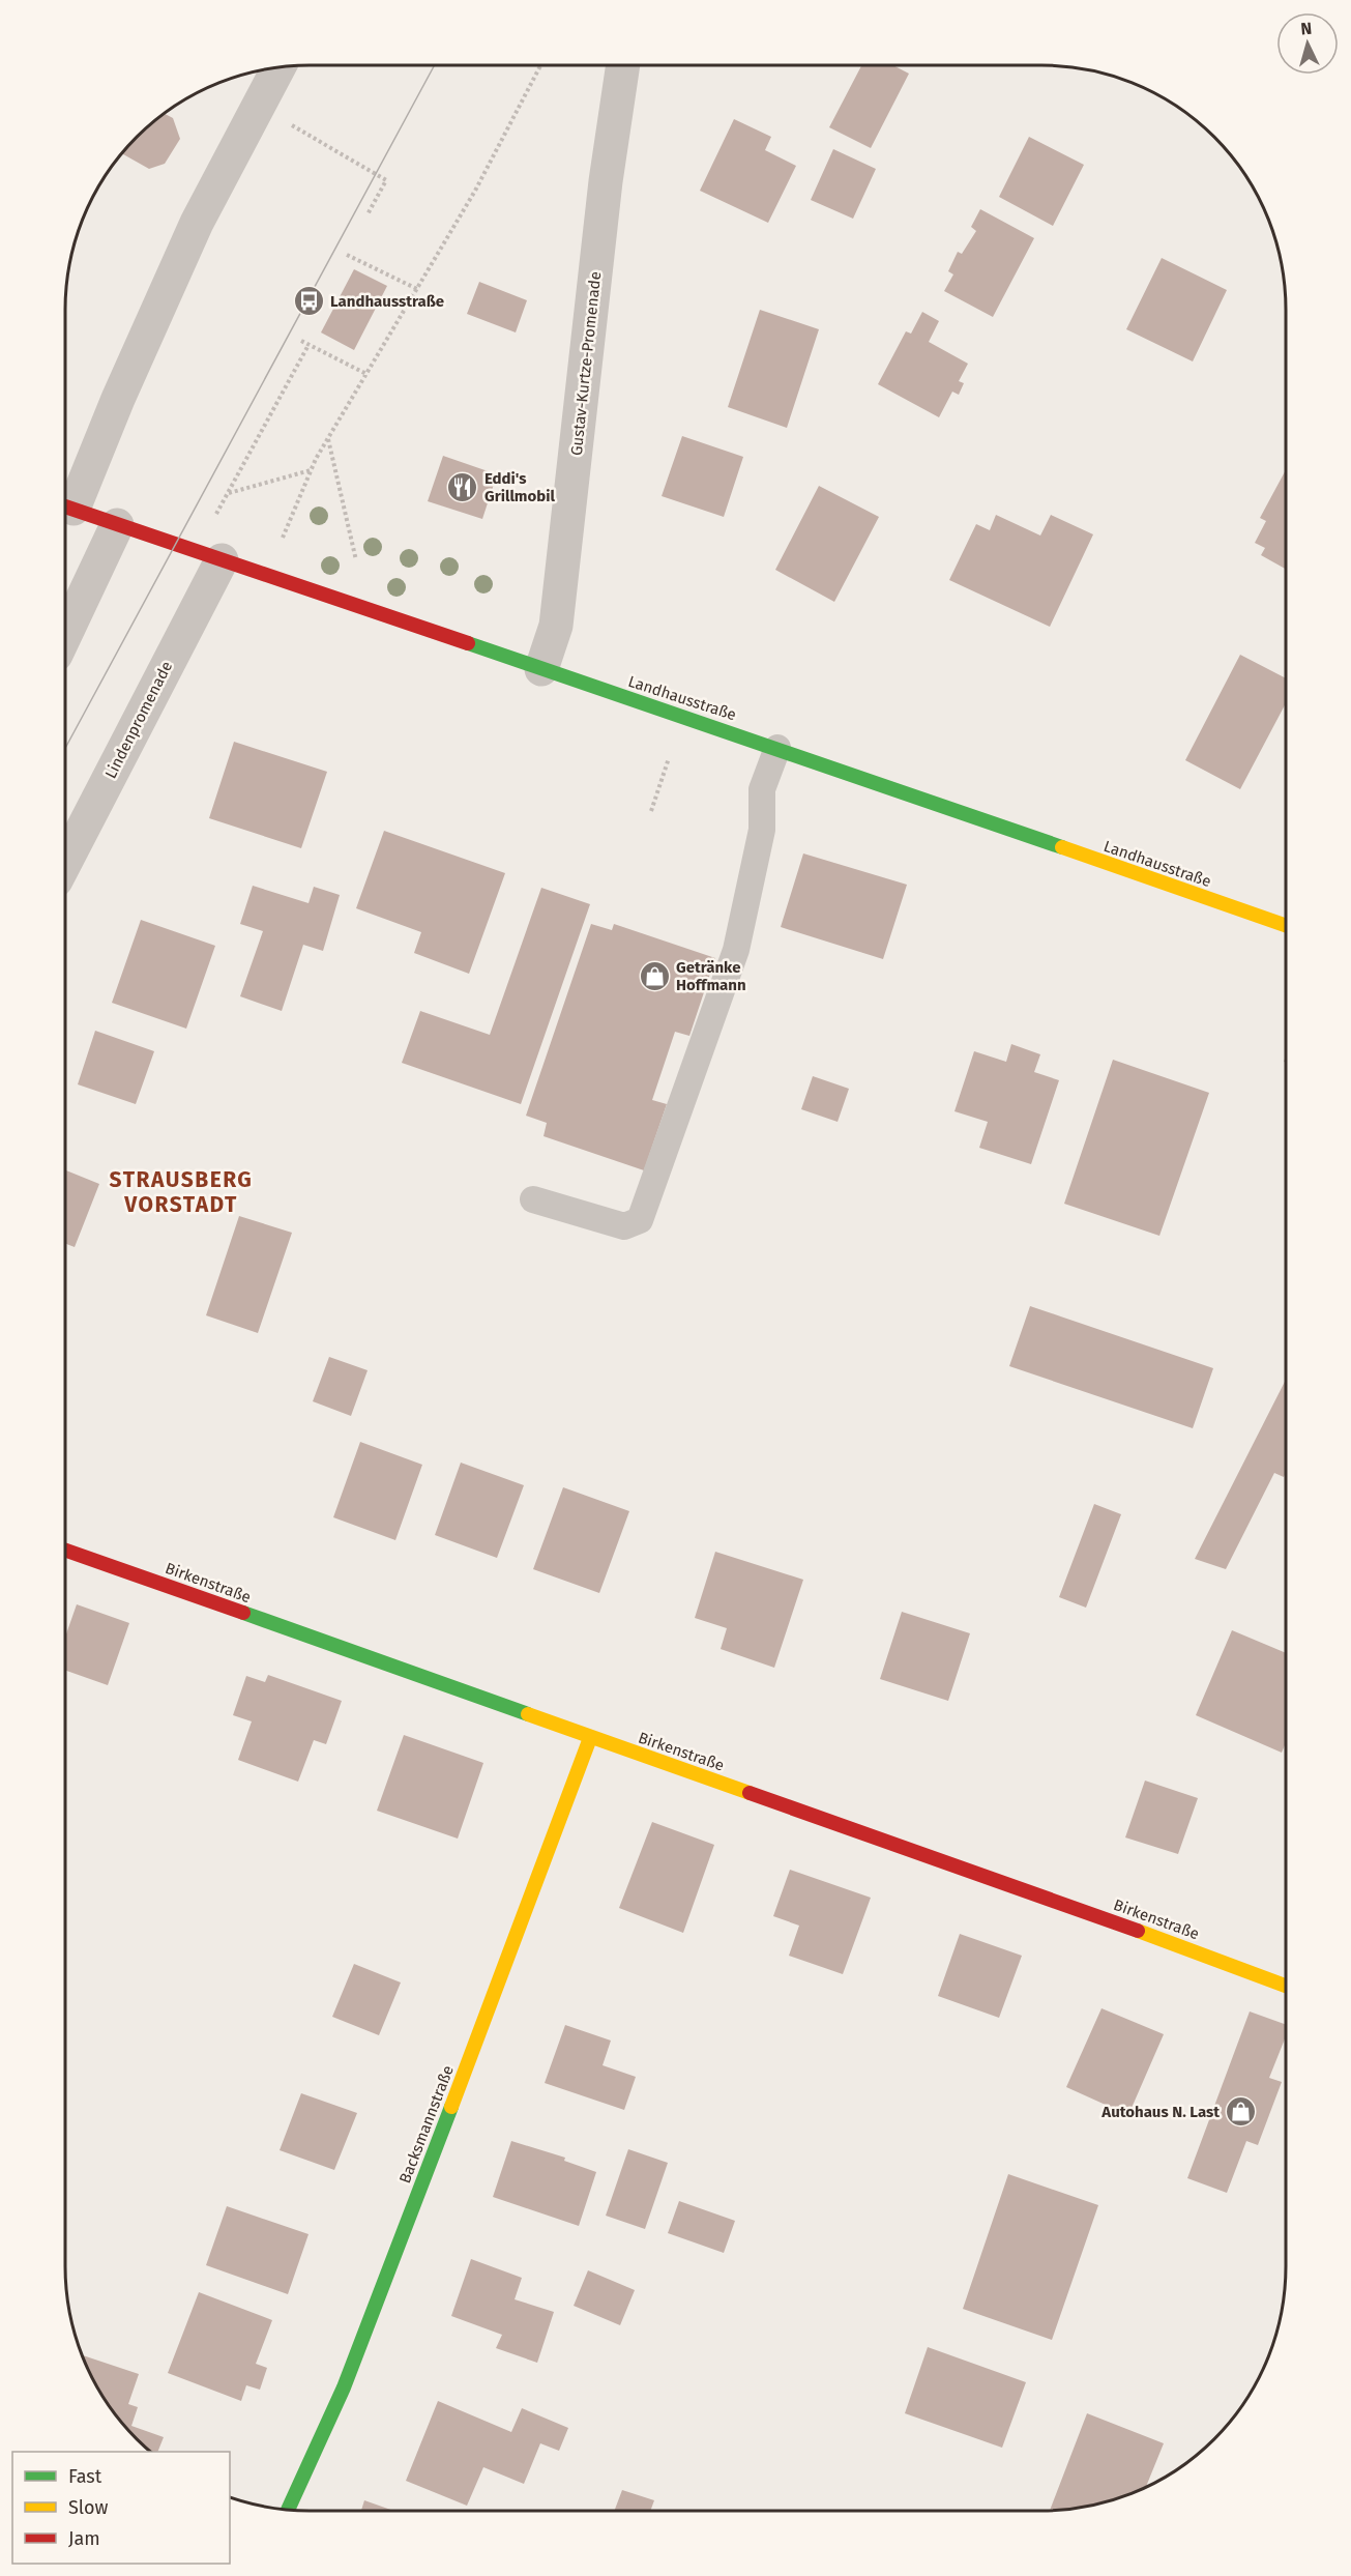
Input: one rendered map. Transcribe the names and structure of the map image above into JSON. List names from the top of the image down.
{
  "streets": {
    "street": [
      "Gustav-Kurtze-Promenade",
      "Landhausstraße",
      "Lindenpromenade",
      "Birkenstraße",
      "Backsmannstraße"
    ]
  },
  "crossings": [
    ["Gustav-Kurtze-Promenade", "Landhausstraße"],
    ["Landhausstraße", "Lindenpromenade"],
    ["Birkenstraße", "Backsmannstraße"]
  ],
  "districts": ["STRAUSBERG VORSTADT"],
  "places": {
    "bus stop": ["Landhausstraße"],
    "restaurant": ["Eddi's Grillmobil"],
    "shop": ["Getränke Hoffmann", "Autohaus N. Last"]
  },
  "legend": ["Fast", "Slow", "Jam"],
  "north": "top"
}
